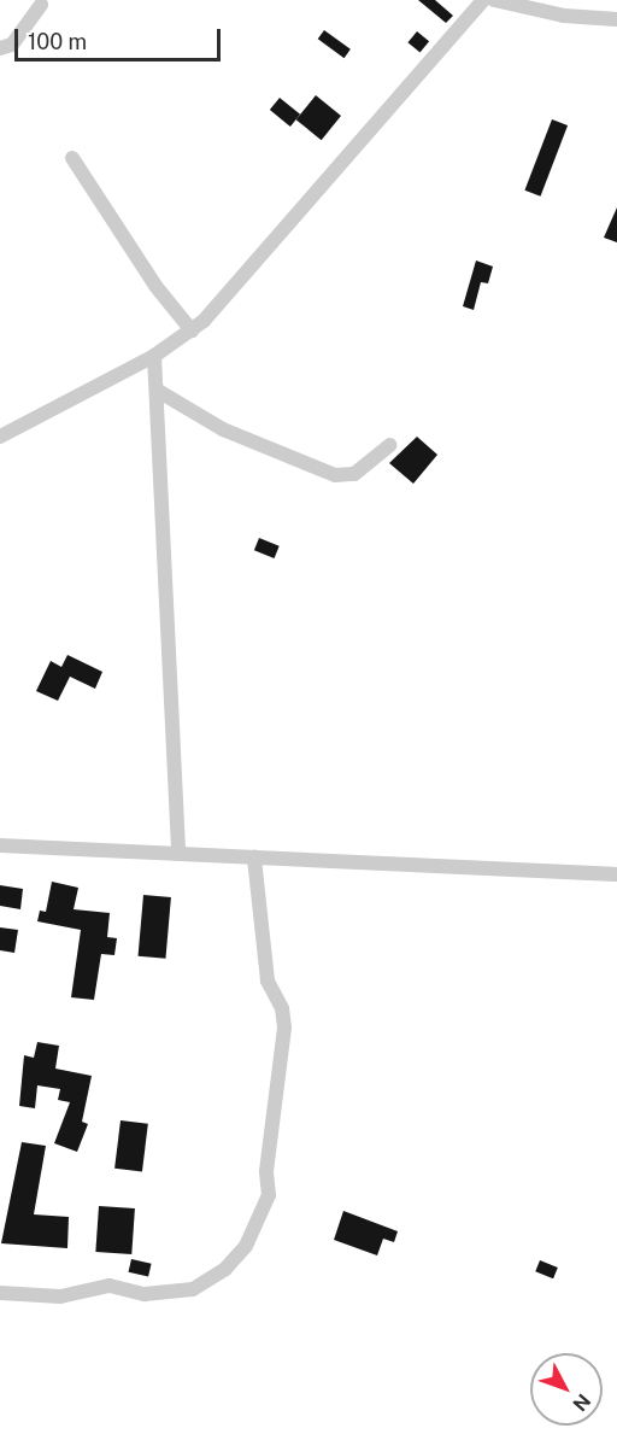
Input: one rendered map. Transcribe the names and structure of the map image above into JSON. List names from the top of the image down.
{
  "scale_bar": "100 m",
  "north": "bottom right"
}
